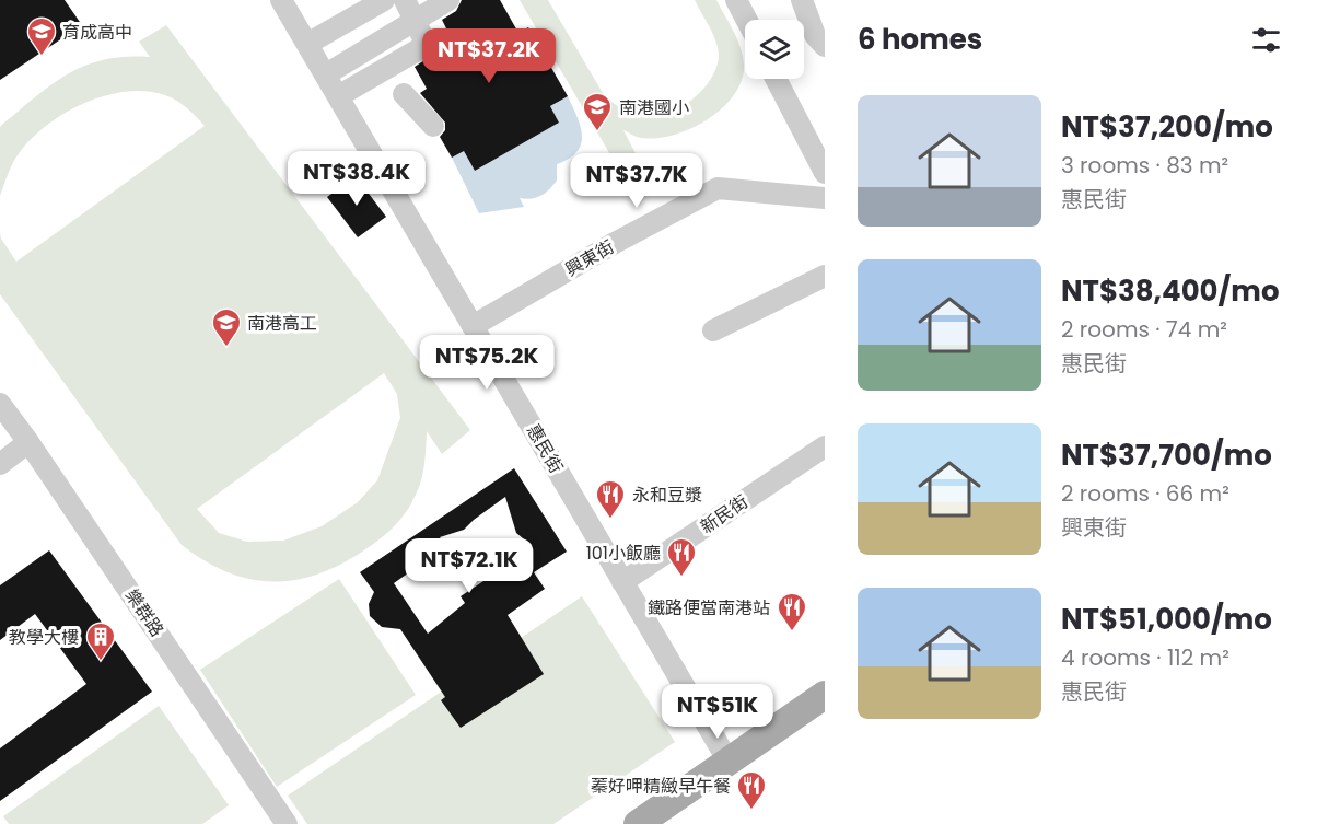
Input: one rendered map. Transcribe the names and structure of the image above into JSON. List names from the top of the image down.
{
  "streets": {
    "street": [
      "興東街",
      "惠民街",
      "新民街",
      "樂群路"
    ]
  },
  "crossings": [
    ["興東街", "惠民街"],
    ["惠民街", "新民街"]
  ],
  "places": {
    "school or university": ["育成高中", "南港國小", "南港高工"],
    "restaurant": [
      "永和豆漿",
      "101小飯廳",
      "鐵路便當南港站",
      "蓁好呷精緻早午餐"
    ],
    "building": ["教學大樓"]
  },
  "page": {
    "heading": "6 homes",
    "price": [
      "NT$37.2K",
      "NT$38.4K",
      "NT$37.7K",
      "NT$75.2K",
      "NT$72.1K",
      "NT$51K"
    ],
    "list": [
      {
        "name": "NT$37,200/mo",
        "note": "3 rooms · 83 m² · 惠民街"
      },
      {
        "name": "NT$38,400/mo",
        "note": "2 rooms · 74 m² · 惠民街"
      },
      {
        "name": "NT$37,700/mo",
        "note": "2 rooms · 66 m² · 興東街"
      },
      {
        "name": "NT$51,000/mo",
        "note": "4 rooms · 112 m² · 惠民街"
      }
    ]
  }
}
